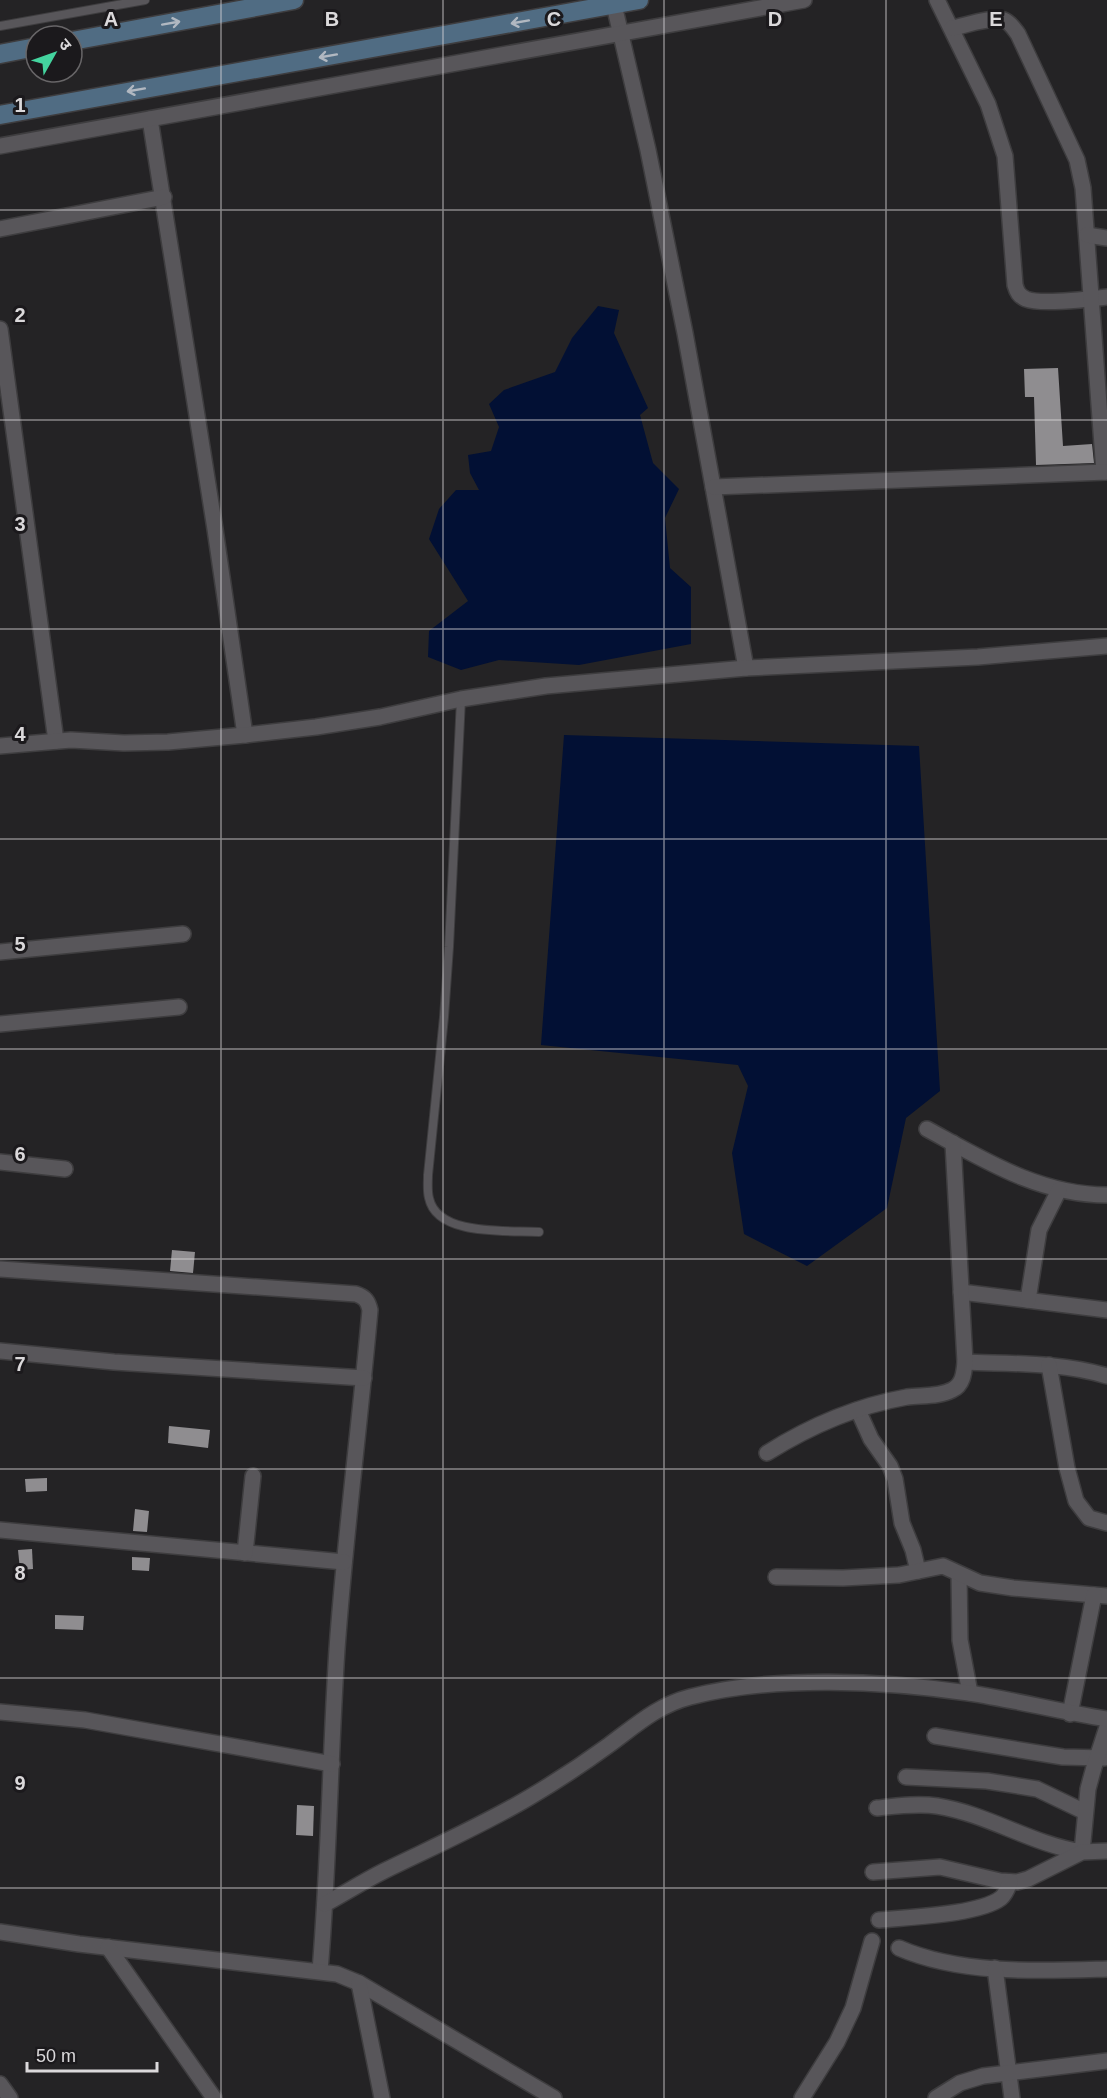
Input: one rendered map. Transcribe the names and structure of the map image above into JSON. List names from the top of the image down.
{
  "scale_bar": "50 m",
  "north": "top right",
  "grid": {
    "columns": [
      "A",
      "B",
      "C",
      "D",
      "E"
    ],
    "rows": [
      "1",
      "2",
      "3",
      "4",
      "5",
      "6",
      "7",
      "8",
      "9"
    ]
  }
}
